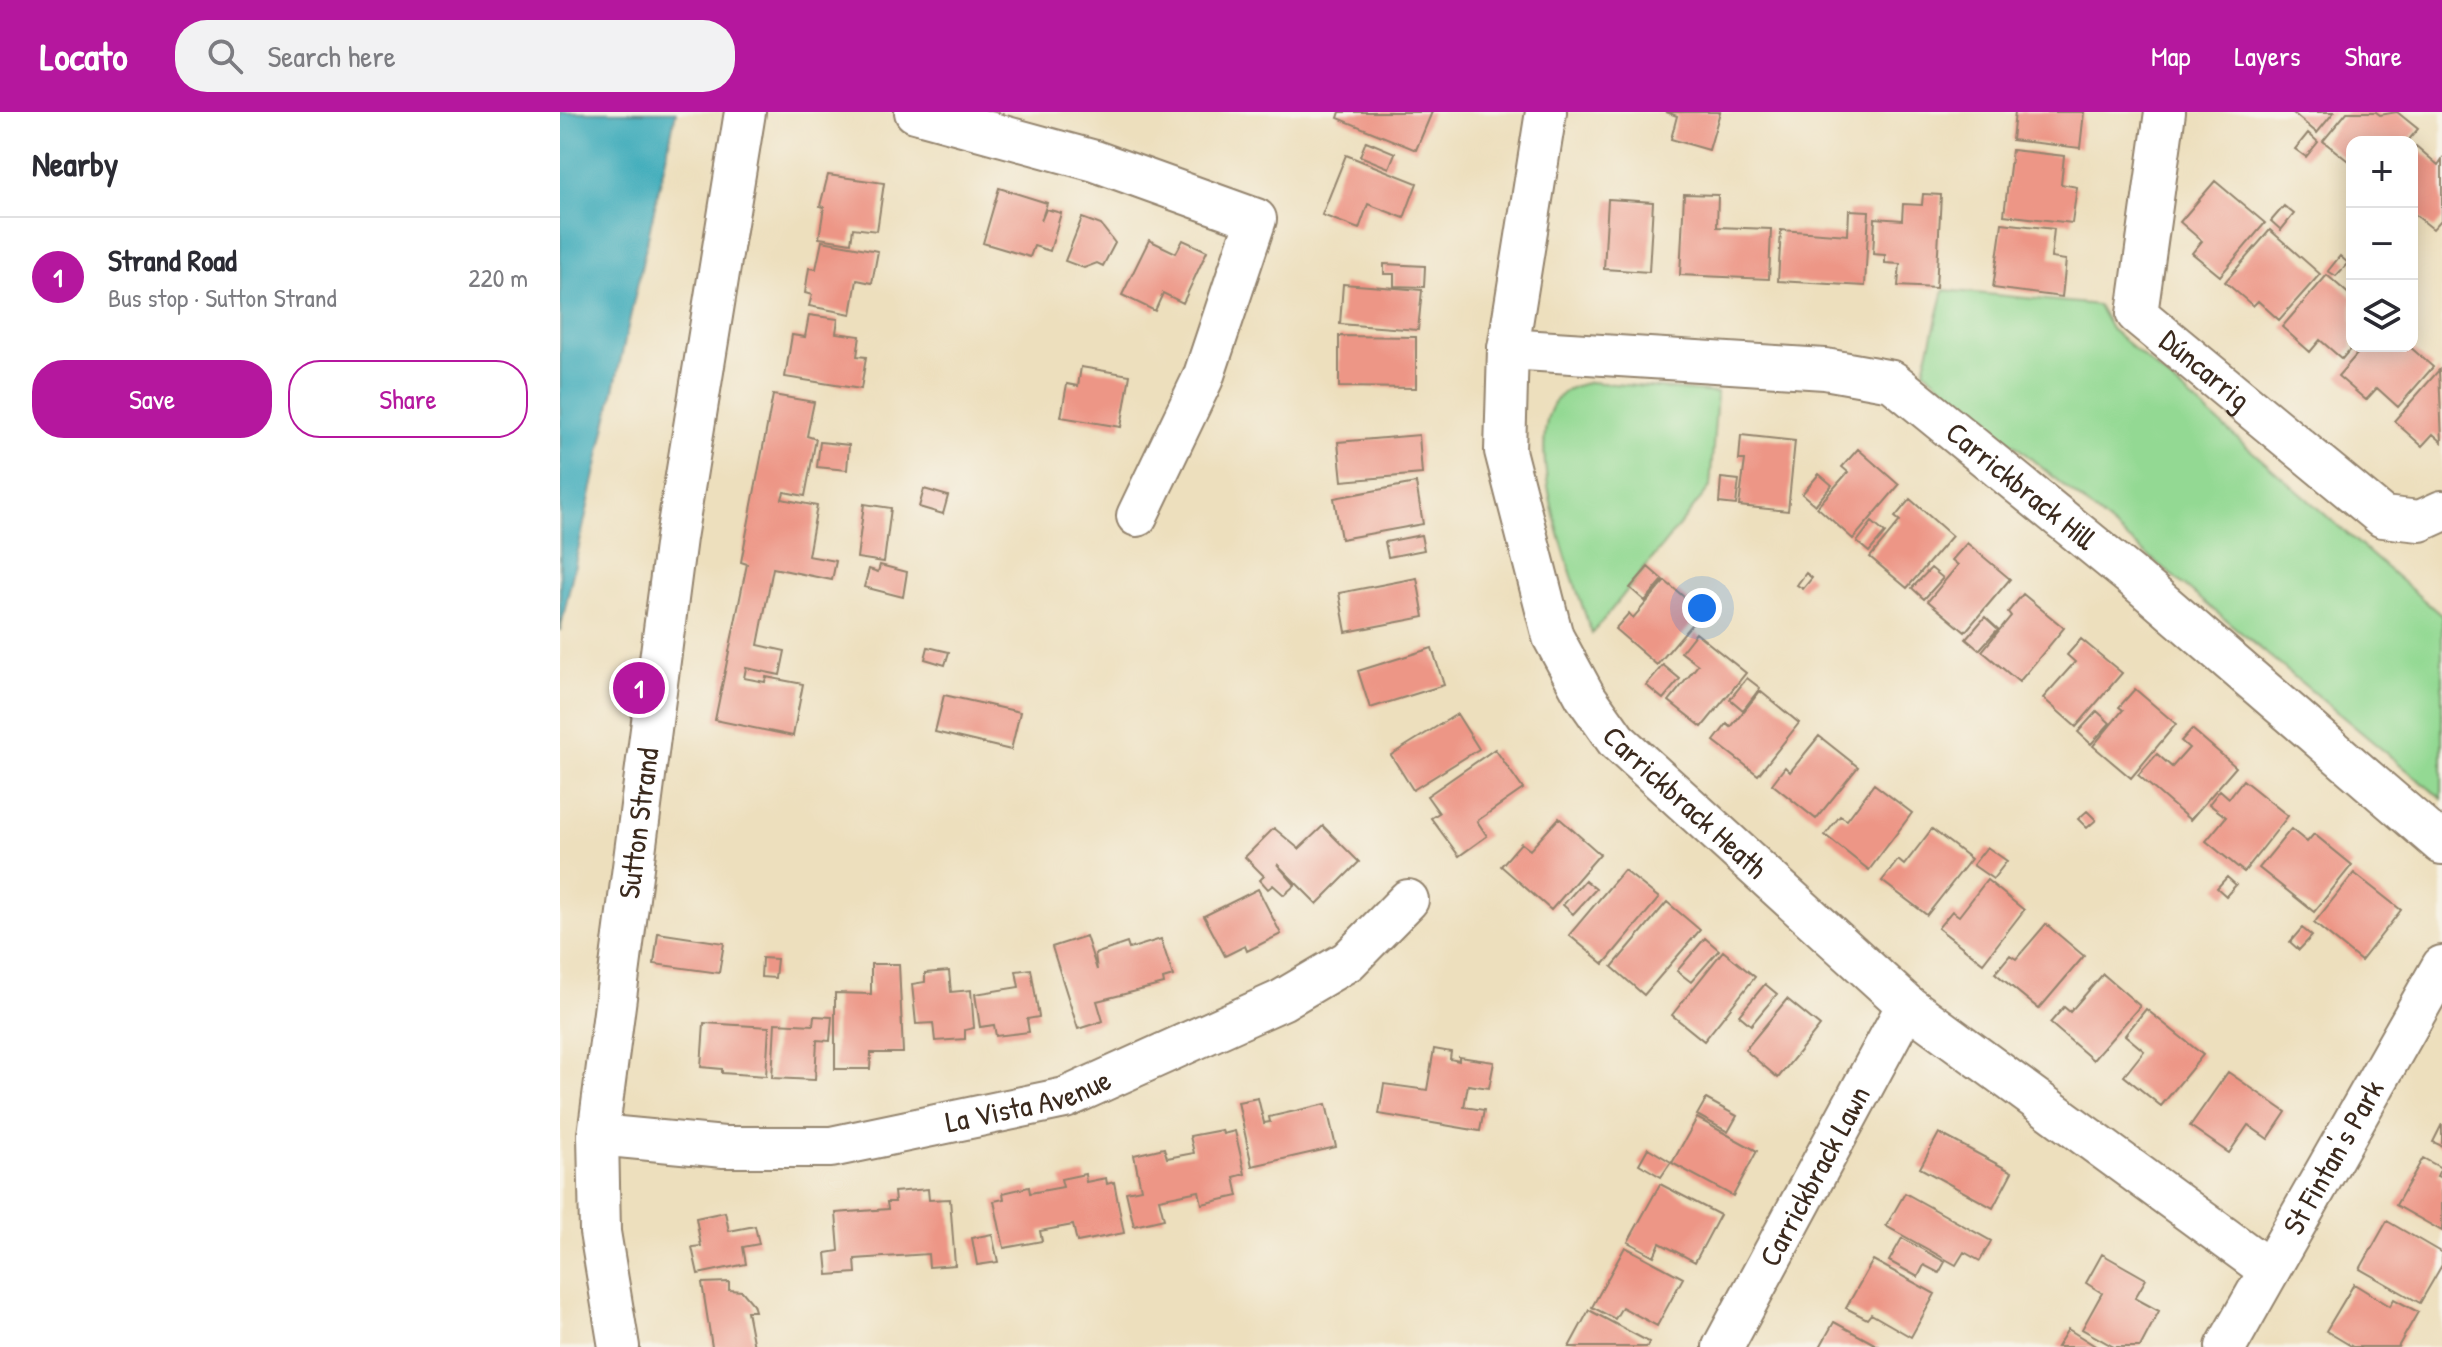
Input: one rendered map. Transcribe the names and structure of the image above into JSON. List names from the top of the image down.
{
  "streets": {
    "street": [
      "Dúncarrig",
      "Carrickbrack Hill",
      "Carrickbrack Heath",
      "Sutton Strand",
      "La Vista Avenue",
      "St Fintan's Park",
      "Carrickbrack Lawn"
    ]
  },
  "crossings": [
    ["Carrickbrack Hill", "Carrickbrack Heath"],
    ["Carrickbrack Heath", "St Fintan's Park"],
    ["Carrickbrack Heath", "Carrickbrack Lawn"],
    ["Sutton Strand", "La Vista Avenue"]
  ],
  "page": {
    "header": "Locato",
    "search": "Search here",
    "nav": ["Map", "Layers", "Share"],
    "heading": "Nearby",
    "map_buttons": ["+", "−"],
    "list": [
      {
        "mark": "1",
        "name": "Strand Road",
        "note": "Bus stop · Sutton Strand",
        "value": "220 m"
      }
    ],
    "buttons": ["Save", "Share"],
    "pins": "1"
  }
}
